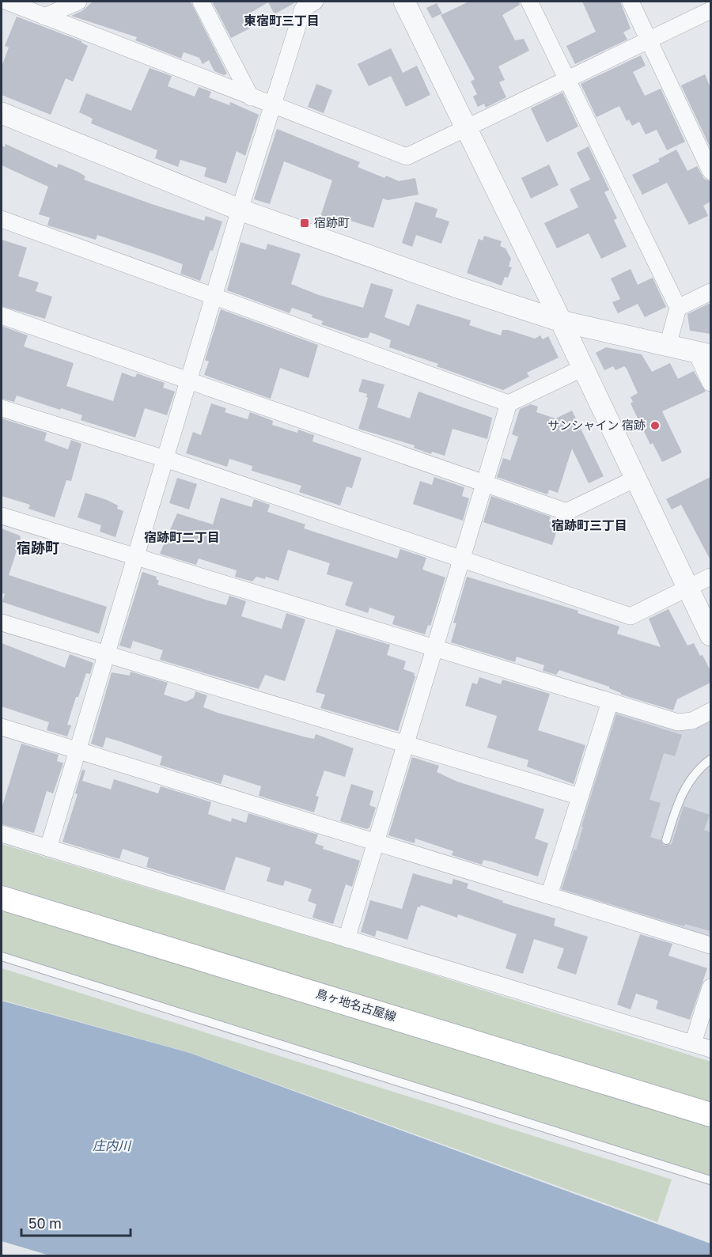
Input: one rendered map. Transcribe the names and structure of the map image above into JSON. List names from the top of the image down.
{
  "streets": {
    "main road": ["鳥ヶ地名古屋線"]
  },
  "districts": [
    "東宿町三丁目",
    "宿跡町三丁目",
    "宿跡町二丁目",
    "宿跡町"
  ],
  "water": ["庄内川"],
  "places": {
    "transit": ["宿跡町"],
    "other": ["サンシャイン 宿跡"]
  },
  "scale_bar": "50 m"
}
